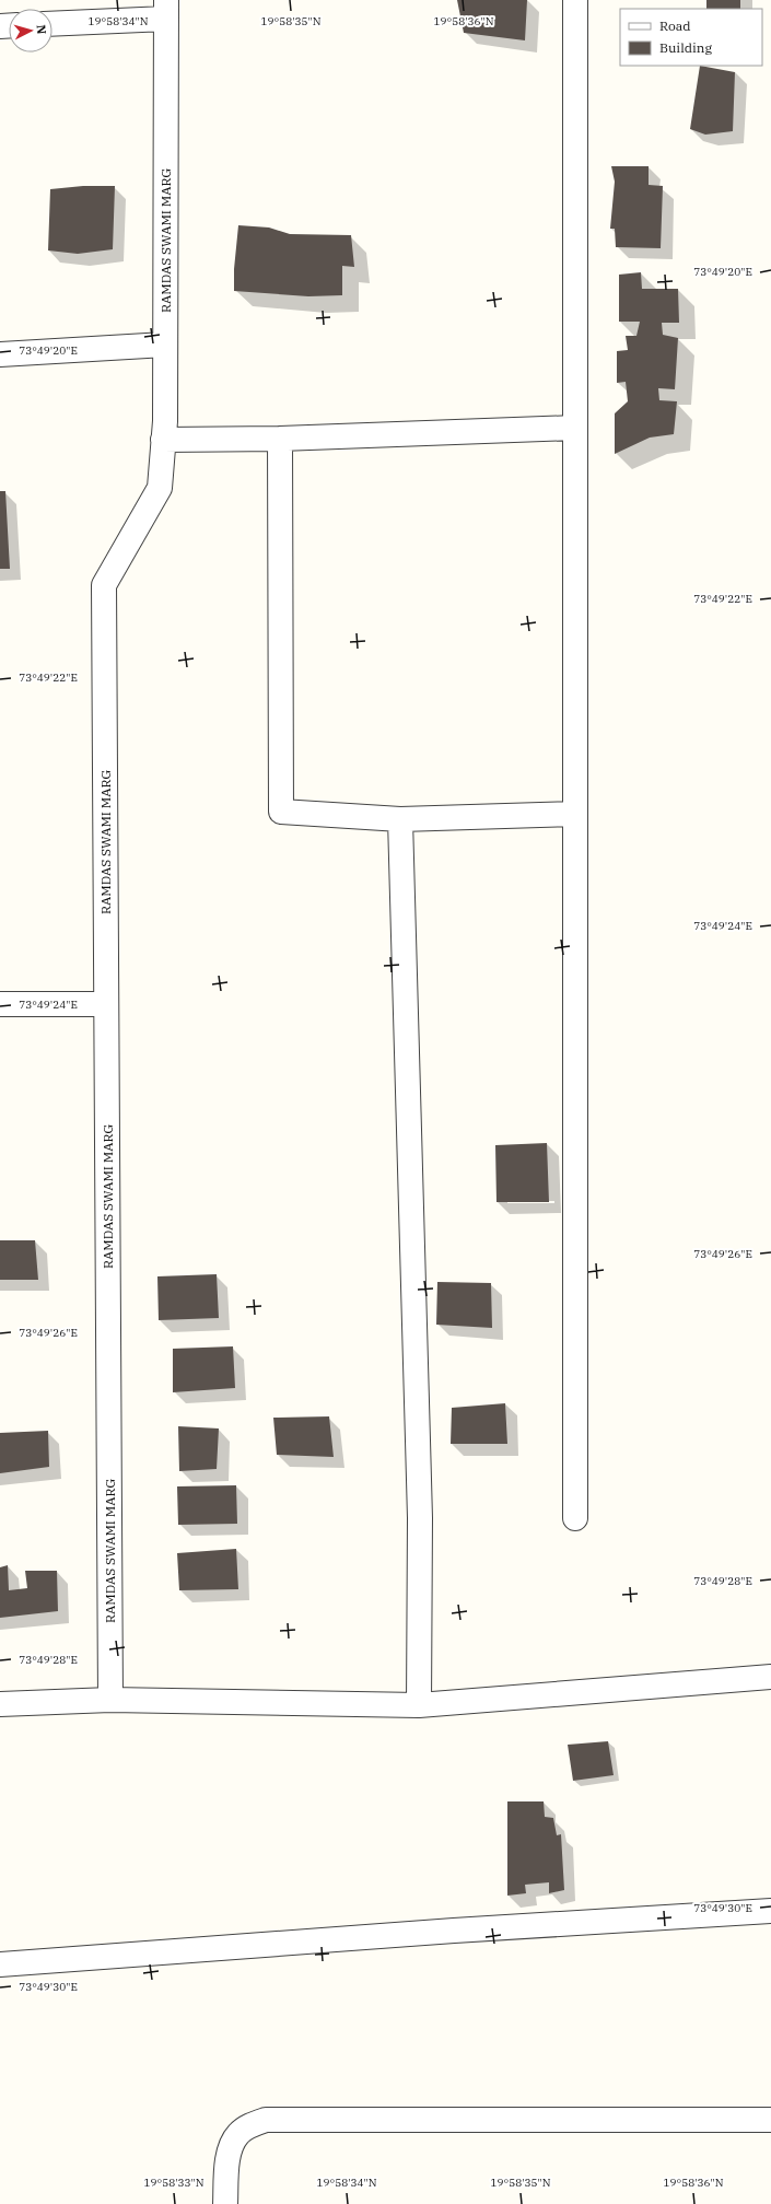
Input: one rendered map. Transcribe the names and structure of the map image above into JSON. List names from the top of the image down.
{
  "streets": {
    "street": ["RAMDAS SWAMI MARG"]
  },
  "legend": ["Road", "Building"],
  "north": "right",
  "coordinates": [
    "19°58'34\"N",
    "19°58'35\"N",
    "19°58'36\"N",
    "73°49'20\"E",
    "73°49'22\"E",
    "73°49'24\"E",
    "73°49'26\"E",
    "73°49'28\"E",
    "73°49'30\"E",
    "19°58'33\"N"
  ]
}
